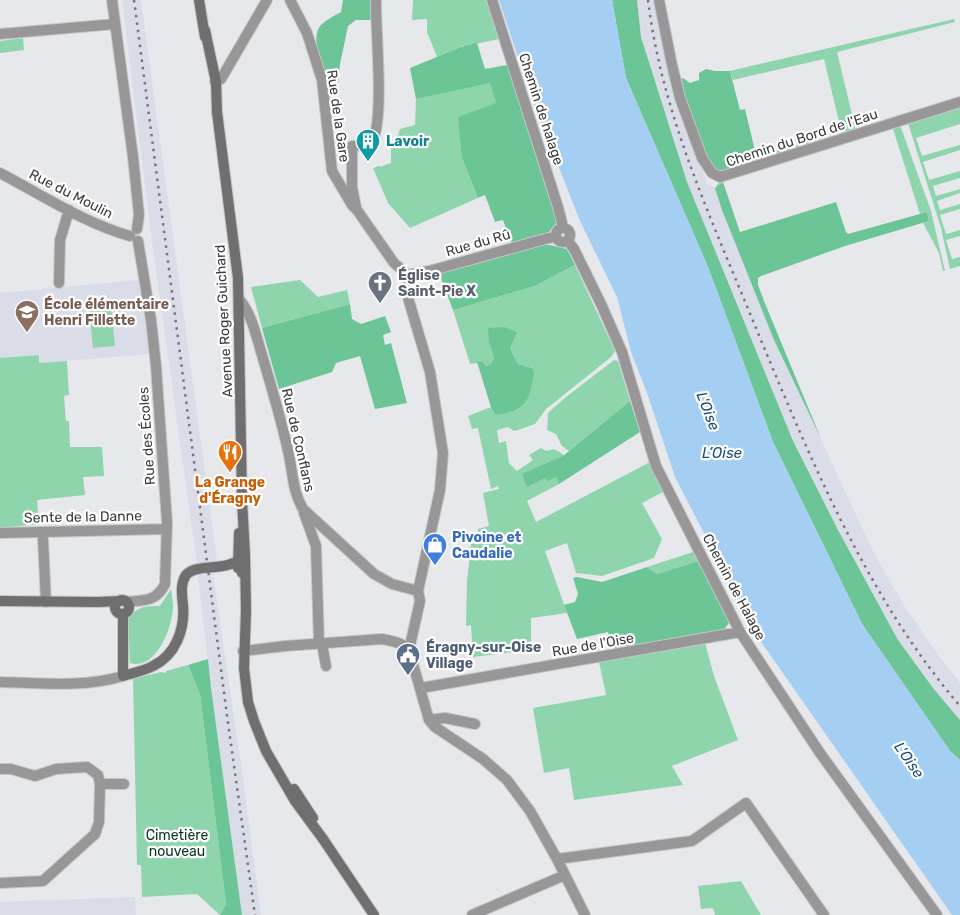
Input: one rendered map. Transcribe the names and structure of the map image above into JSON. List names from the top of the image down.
{
  "streets": {
    "main road": ["Avenue Roger Guichard"],
    "street": [
      "Chemin de halage",
      "Rue de la Gare",
      "Chemin du Bord de l'Eau",
      "Rue du Moulin",
      "Rue du Rû",
      "Rue des Écoles",
      "Rue de Conflans",
      "Sente de la Danne",
      "Chemin de Halage",
      "Rue de l'Oise"
    ]
  },
  "crossings": [
    ["Chemin de halage", "Rue du Rû"],
    ["Chemin de halage", "Chemin de Halage"],
    ["Rue de la Gare", "Rue du Rû"],
    ["Rue du Moulin", "Rue des Écoles"],
    ["Rue du Rû", "Chemin de Halage"],
    ["Avenue Roger Guichard", "Rue de Conflans"],
    ["Rue des Écoles", "Sente de la Danne"],
    ["Chemin de Halage", "Rue de l'Oise"]
  ],
  "water": ["L'Oise", "L’Oise"],
  "parks": ["Cimetière nouveau"],
  "places": {
    "building": ["Lavoir"],
    "church": ["Église Saint-Pie X"],
    "school or university": ["École élémentaire Henri Fillette"],
    "restaurant": ["La Grange d'Éragny"],
    "shop": ["Pivoine et Caudalie"],
    "public building": ["Éragny-sur-Oise Village"]
  }
}
